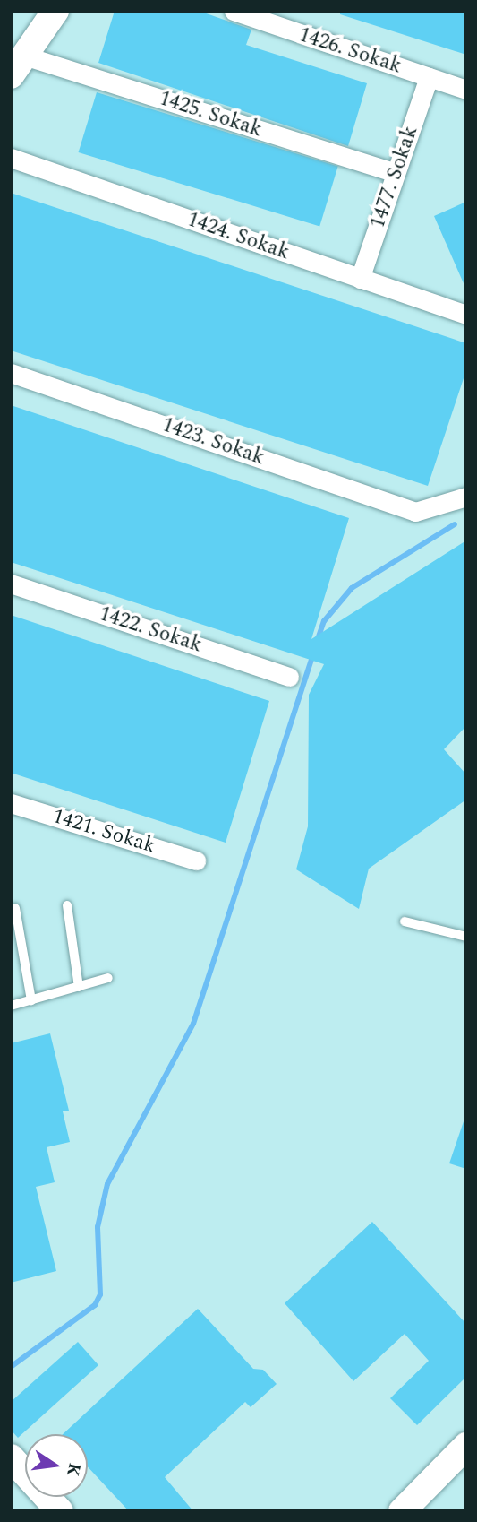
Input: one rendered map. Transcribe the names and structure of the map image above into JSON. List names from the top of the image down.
{
  "streets": {
    "street": [
      "1426. Sokak",
      "1425. Sokak",
      "1477. Sokak",
      "1424. Sokak",
      "1423. Sokak",
      "1422. Sokak",
      "1421. Sokak"
    ]
  },
  "crossings": [
    ["1426. Sokak", "1477. Sokak"],
    ["1425. Sokak", "1477. Sokak"],
    ["1477. Sokak", "1424. Sokak"]
  ],
  "north": "right"
}
